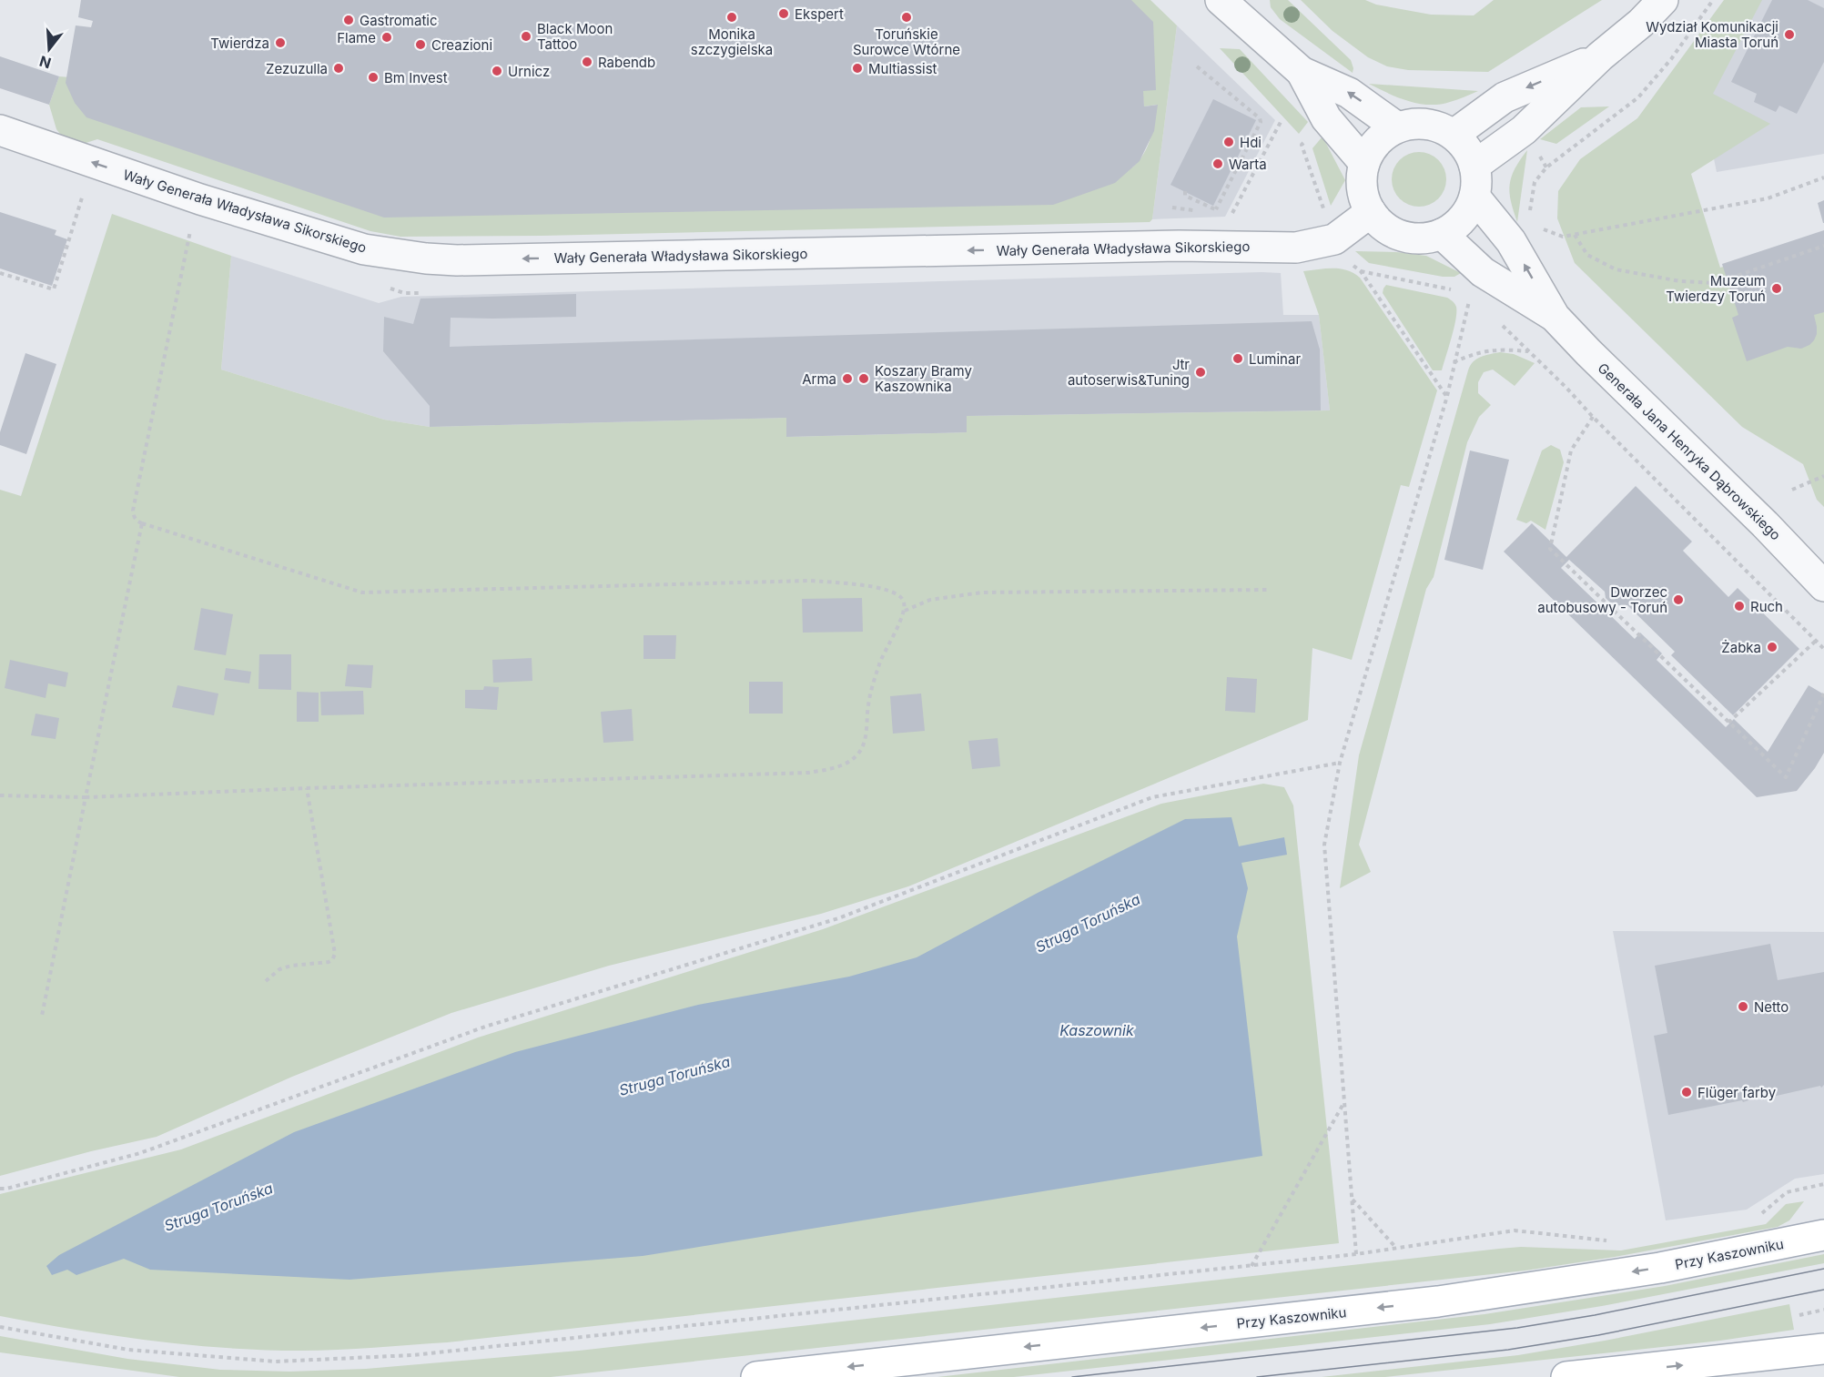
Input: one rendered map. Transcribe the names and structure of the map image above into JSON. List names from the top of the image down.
{
  "streets": {
    "main road": ["Przy Kaszowniku"],
    "street": ["Wały Generała Władysława Sikorskiego", "Generała Jana Henryka Dąbrowskiego"]
  },
  "crossings": [
    ["Wały Generała Władysława Sikorskiego", "Generała Jana Henryka Dąbrowskiego"]
  ],
  "one_way": ["Wały Generała Władysława Sikorskiego", "Przy Kaszowniku"],
  "water": ["Struga Toruńska", "Kaszownik"],
  "places": [
    "Ekspert",
    "Monika szczygielska",
    "Toruńskie Surowce Wtórne",
    "Gastromatic",
    "Wydział Komunikacji Miasta Toruń",
    "Black Moon Tattoo",
    "Flame",
    "Twierdza",
    "Creazioni",
    "Rabendb",
    "Zezuzulla",
    "Multiassist",
    "Urnicz",
    "Bm Invest",
    "Hdi",
    "Warta",
    "Muzeum Twierdzy Toruń",
    "Luminar",
    "Jtr autoserwis&Tuning",
    "Arma",
    "Koszary Bramy Kaszownika",
    "Dworzec autobusowy - Toruń",
    "Ruch",
    "Żabka",
    "Netto",
    "Flüger farby"
  ],
  "north": "bottom"
}
